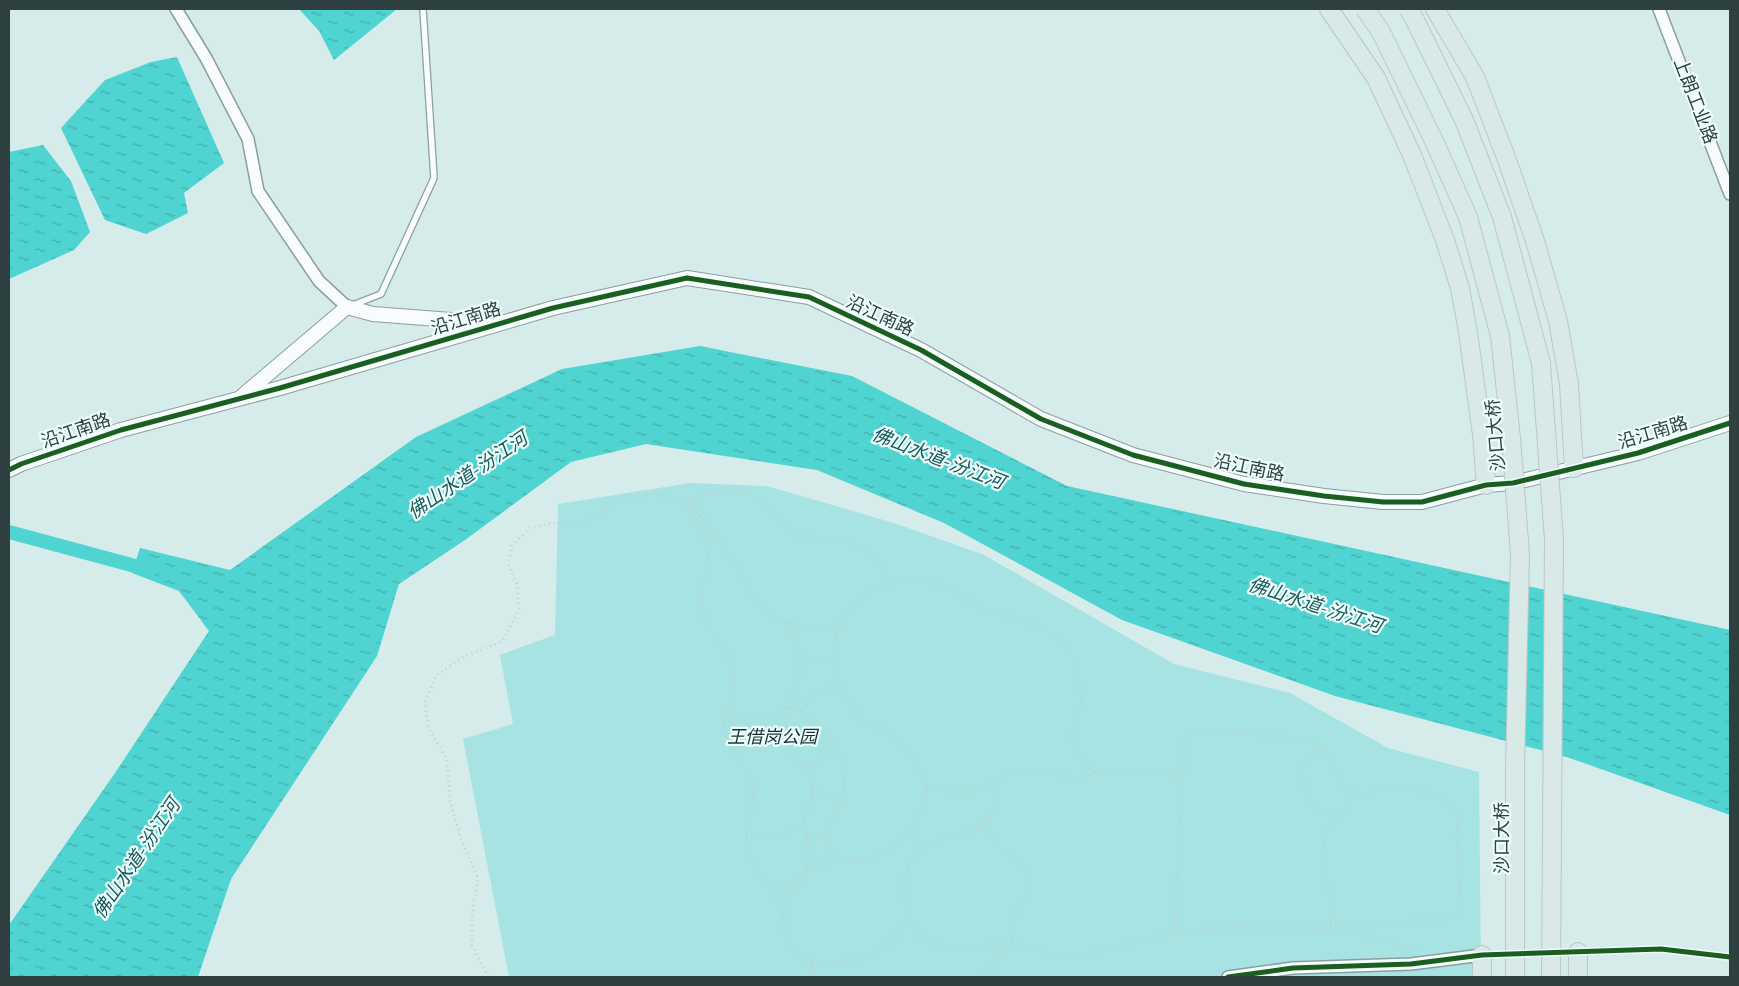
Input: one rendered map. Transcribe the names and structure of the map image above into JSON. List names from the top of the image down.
{
  "streets": {
    "main road": ["沙口大桥"],
    "street": ["上朗工业路", "沿江南路"]
  },
  "water": ["佛山水道-汾江河"],
  "parks": ["王借岗公园"]
}
